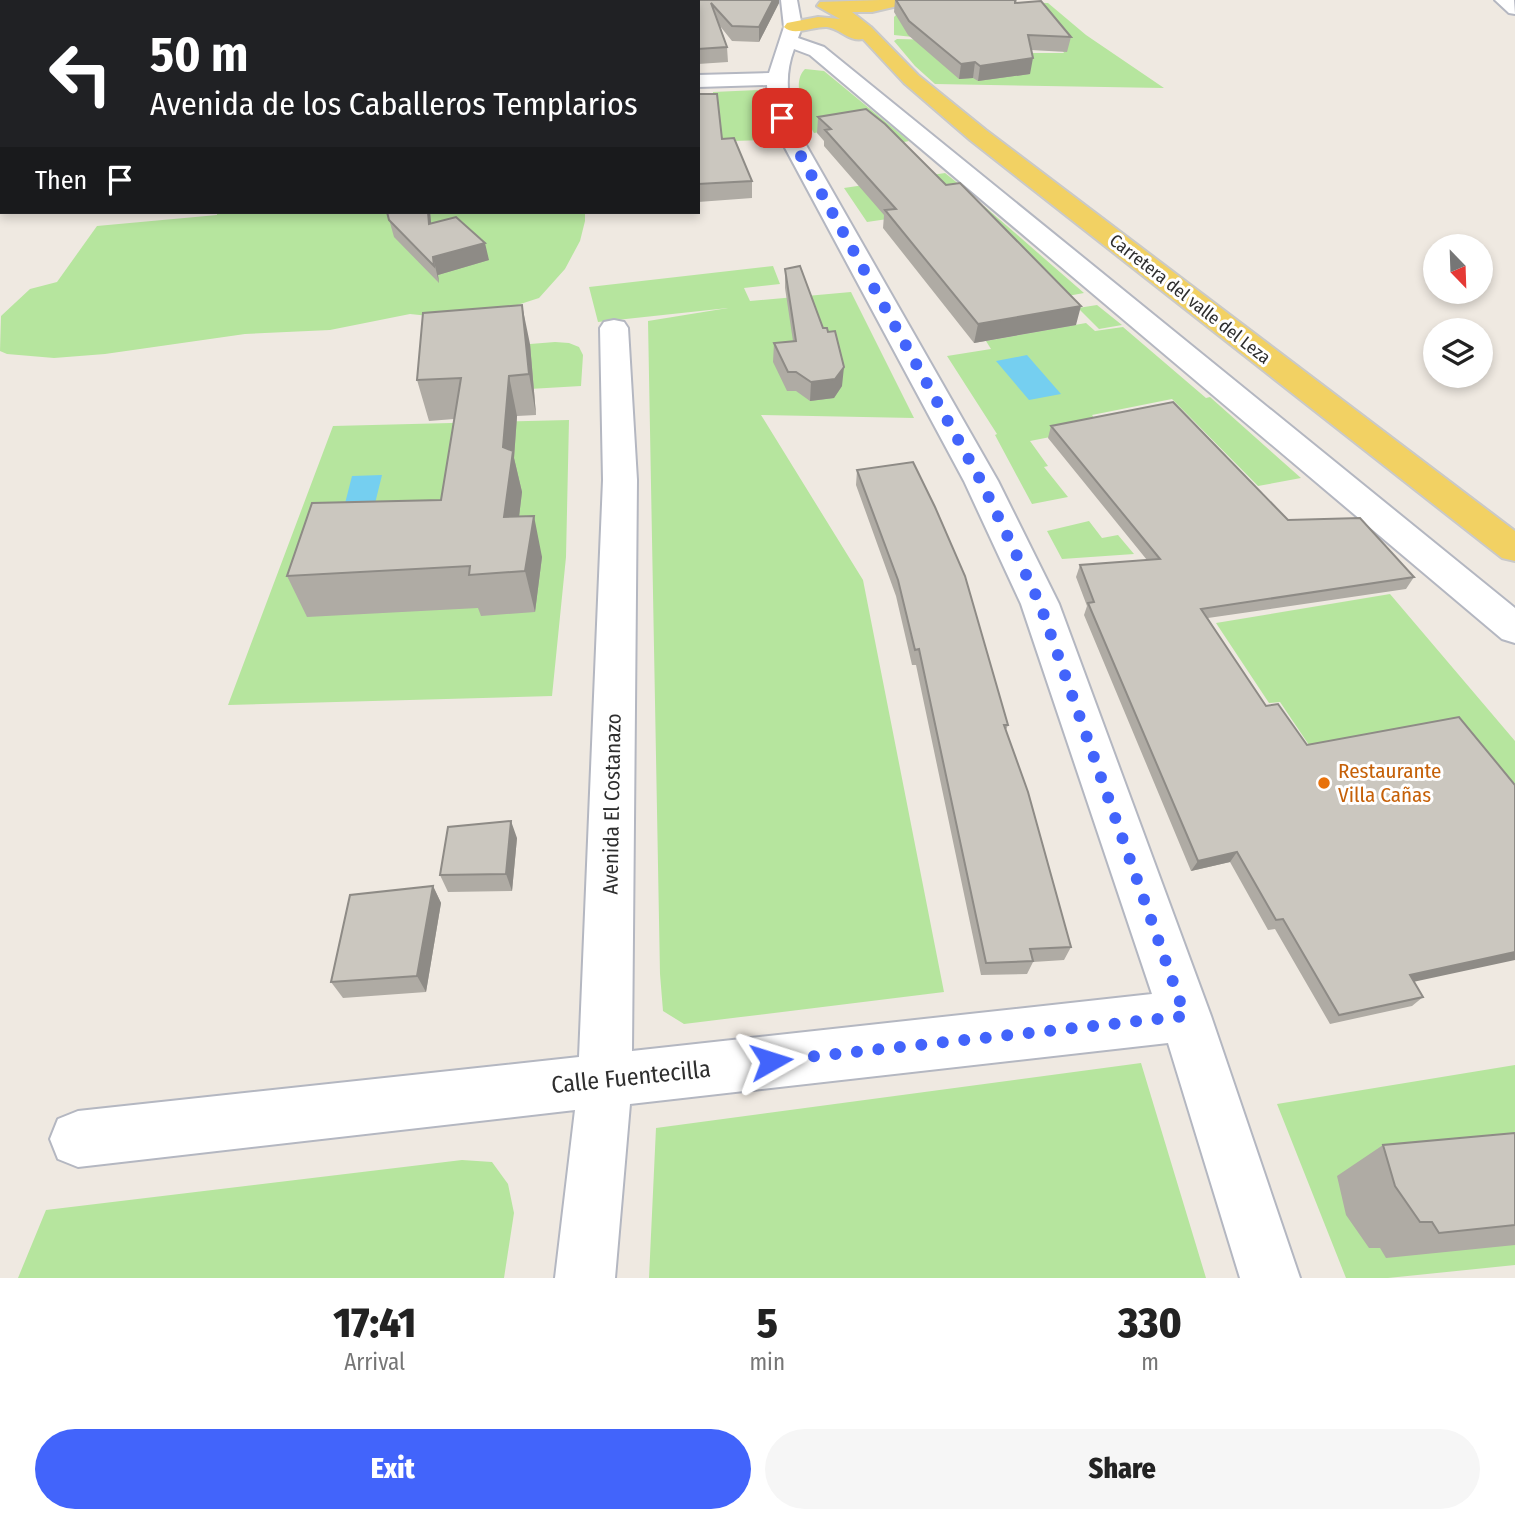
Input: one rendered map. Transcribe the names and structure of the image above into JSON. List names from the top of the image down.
{
  "streets": {
    "main road": ["Carretera del valle del Leza"],
    "street": ["Avenida El Costanazo", "Calle Fuentecilla"]
  },
  "crossings": [
    ["Avenida El Costanazo", "Calle Fuentecilla"]
  ],
  "places": ["Restaurante Villa Cañas"],
  "north": "bottom right",
  "page": {
    "turn": ["50 m", "Avenida de los Caballeros Templarios"],
    "then": "Then",
    "eta": [
      "17:41",
      "Arrival",
      "5",
      "min",
      "330",
      "m"
    ],
    "buttons": ["Exit", "Share"]
  }
}
